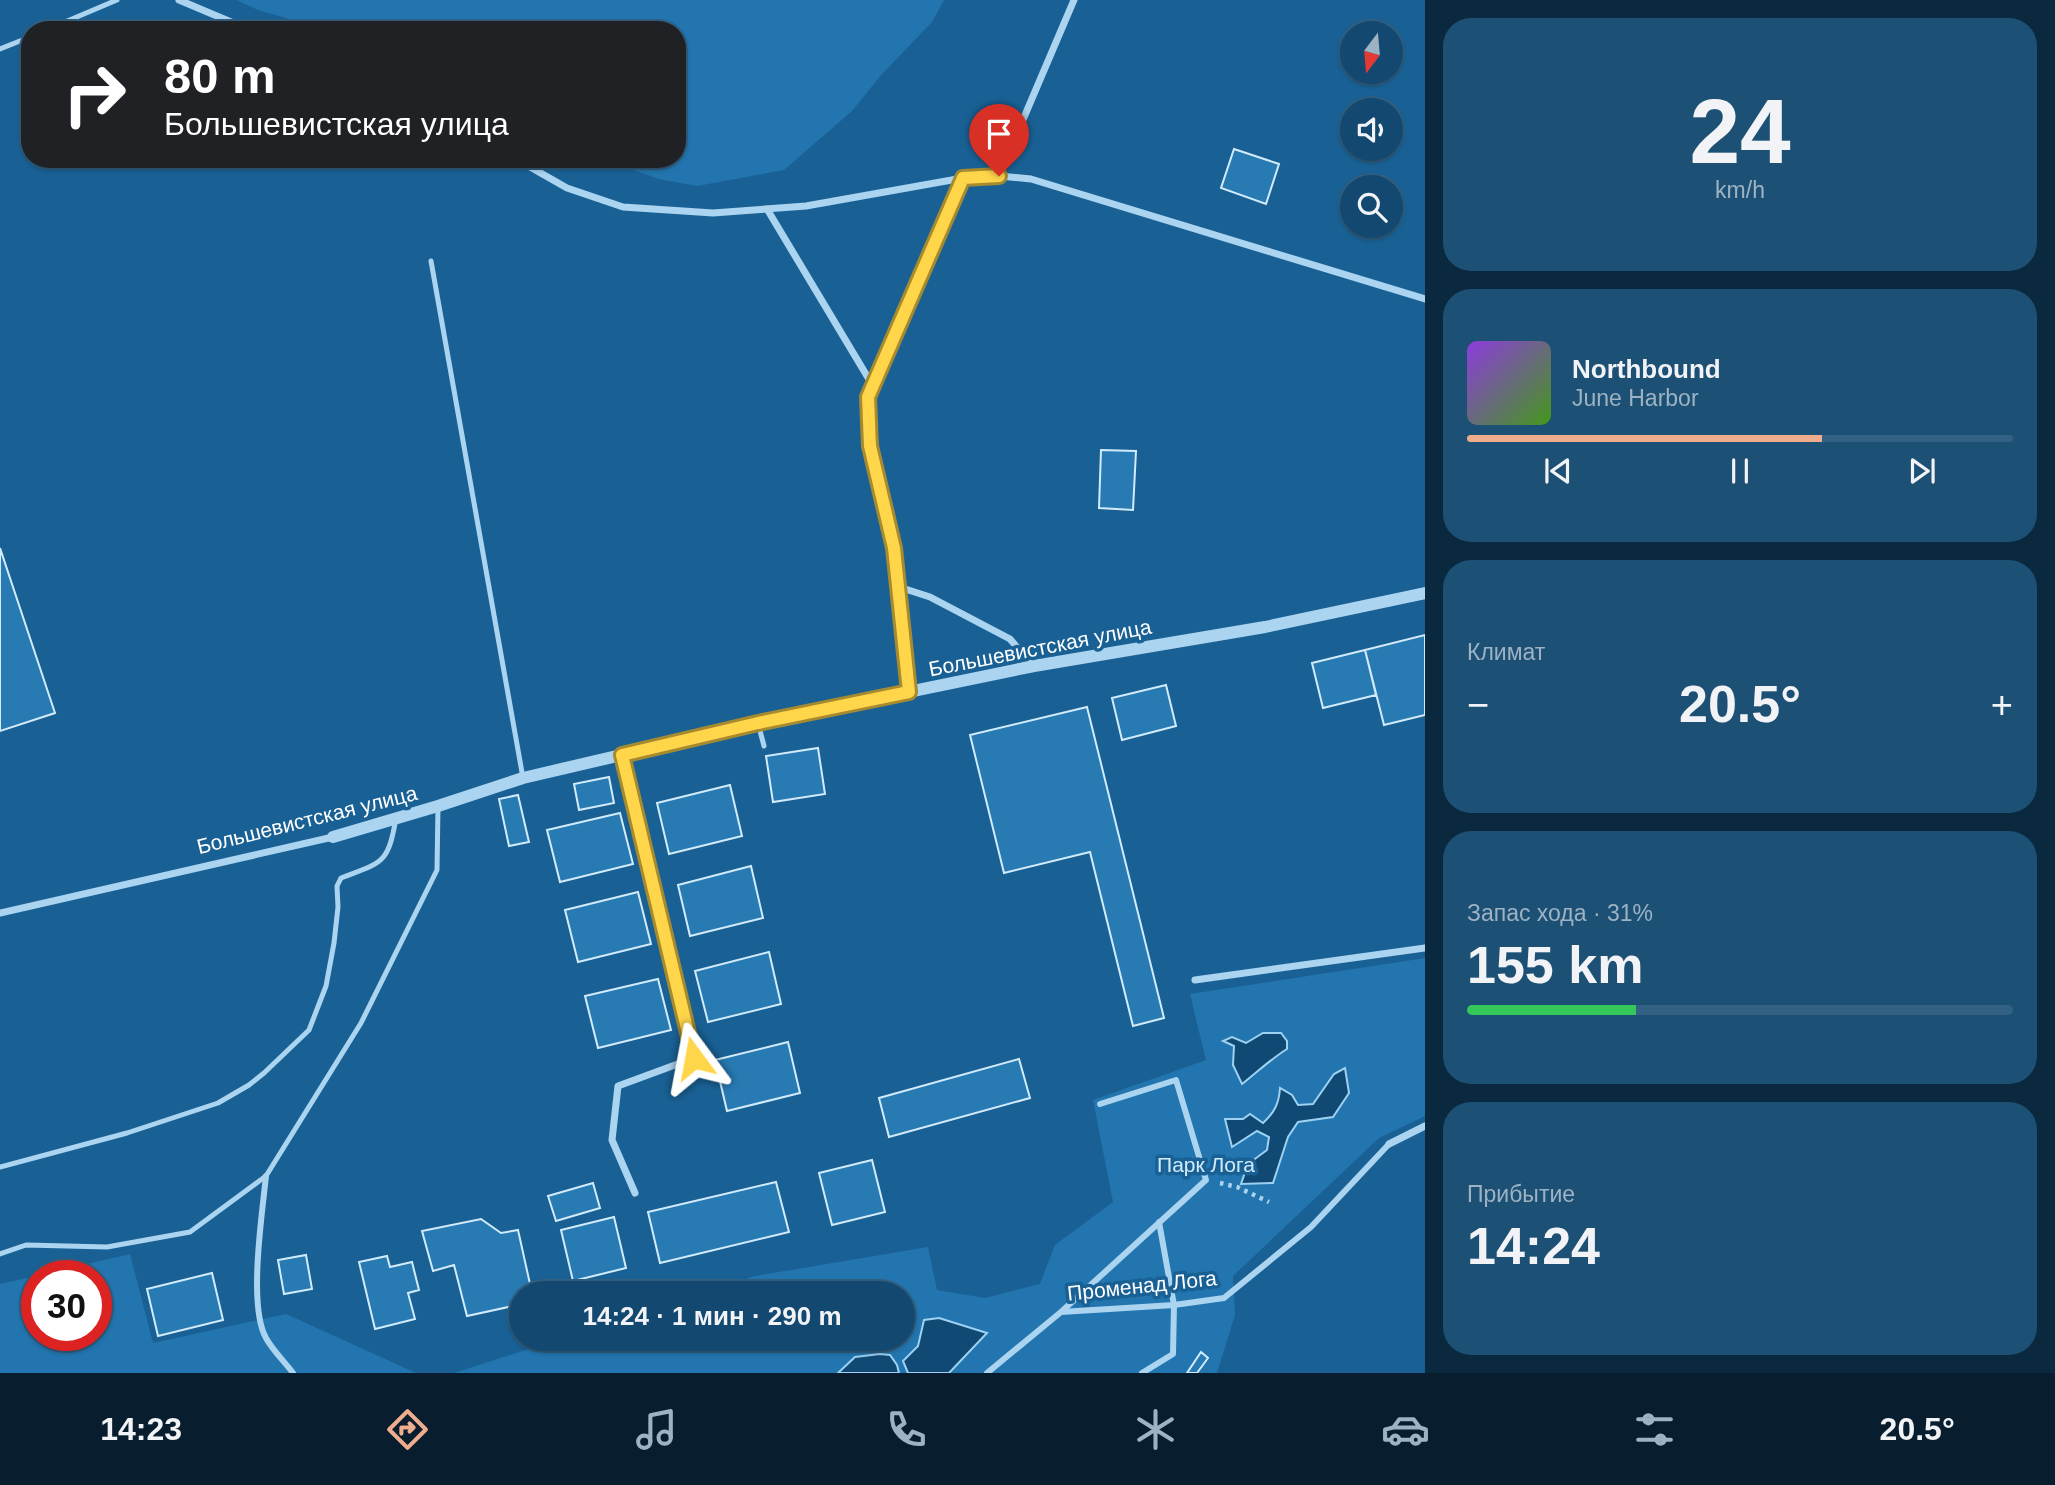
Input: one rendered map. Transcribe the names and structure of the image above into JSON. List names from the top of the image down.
{
  "streets": {
    "street": ["Большевистская улица", "Променад Лога"]
  },
  "parks": ["Парк Лога"],
  "north": "bottom",
  "page": {
    "tile": [
      ["24", "km/h"],
      "Климат",
      ["Запас хода · 31%", "155 km"],
      ["Прибытие", "14:24"]
    ],
    "turn": ["80 m", "Большевистская улица"],
    "song": ["Northbound", "June Harbor"],
    "heat": ["−", "20.5°", "+"],
    "limit": "30",
    "trip": "14:24 · 1 мин · 290 m",
    "tabs": ["14:23", "20.5°"]
  }
}
